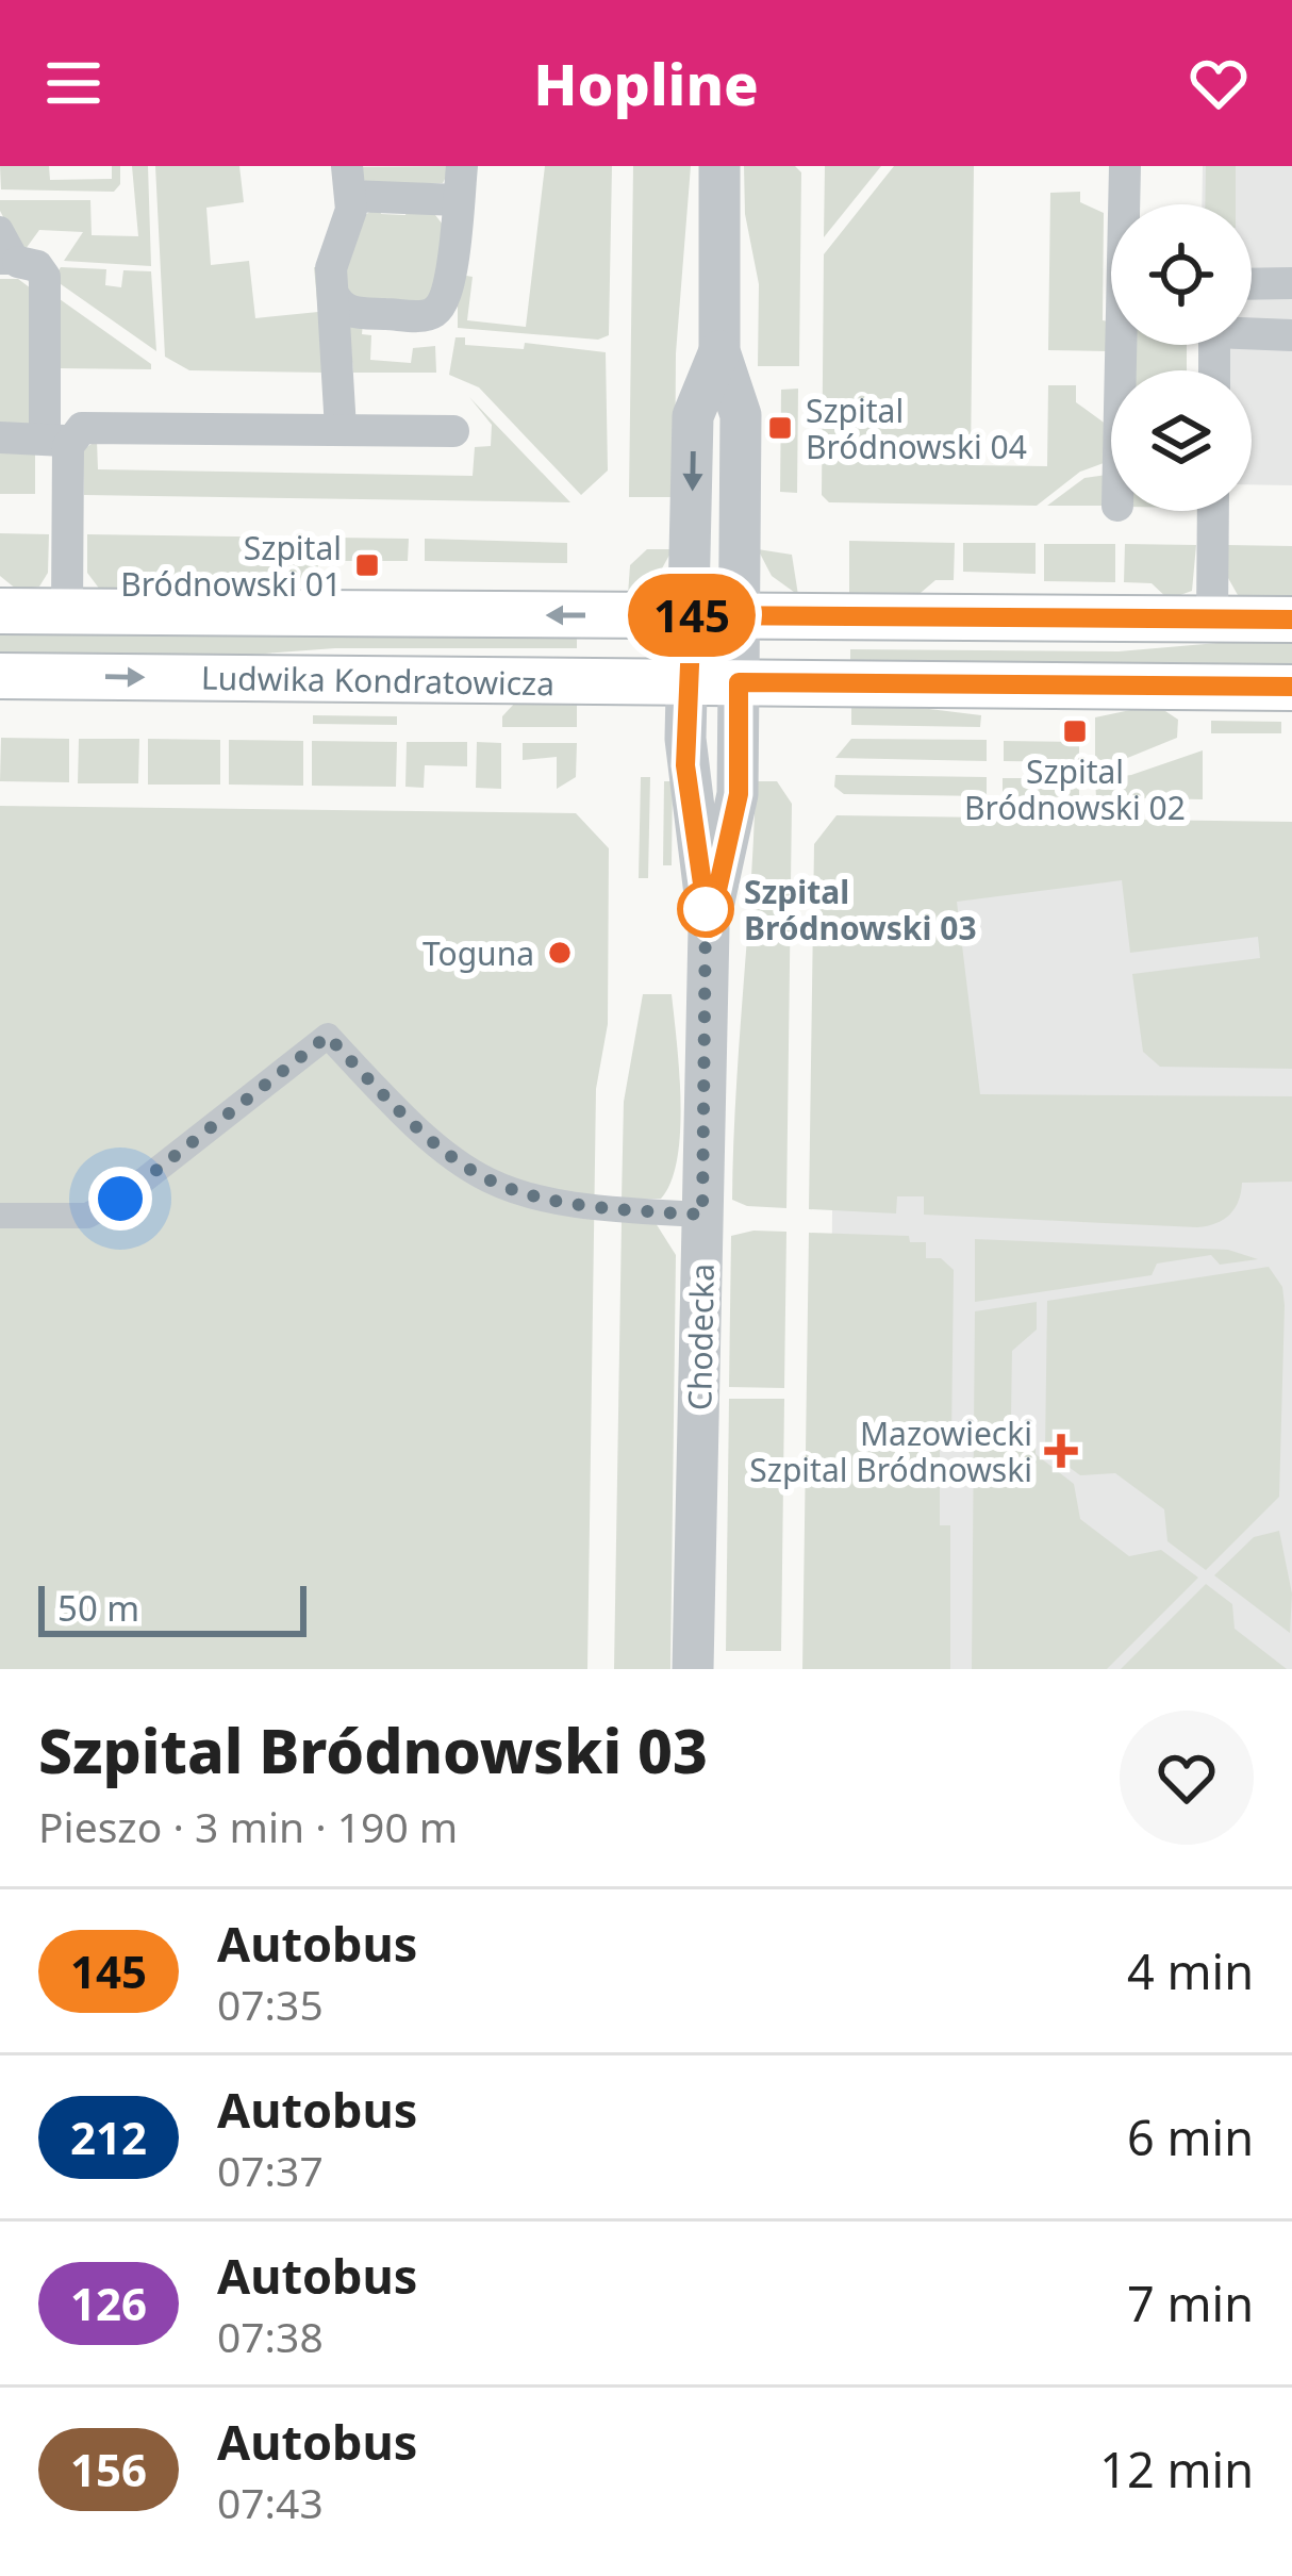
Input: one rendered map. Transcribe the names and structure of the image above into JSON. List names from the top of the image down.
{
  "streets": {
    "main road": ["Ludwika Kondratowicza"],
    "street": ["Chodecka"]
  },
  "crossings": [
    ["Ludwika Kondratowicza", "Chodecka"]
  ],
  "places": {
    "transit": ["Szpital Bródnowski 04", "Szpital Bródnowski 01", "Szpital Bródnowski 02"],
    "other": ["Szpital Bródnowski 03", "Toguna"],
    "health": ["Mazowiecki Szpital Bródnowski"]
  },
  "lines": ["bus line 145"],
  "scale_bar": "50 m",
  "page": {
    "header": "Hopline",
    "on_map": "145",
    "scale": "50 m",
    "heading": ["Szpital Bródnowski 03", "Pieszo · 3 min · 190 m"],
    "list": [
      {
        "mark": "145",
        "name": "Autobus",
        "note": "07:35",
        "value": "4 min"
      },
      {
        "mark": "212",
        "name": "Autobus",
        "note": "07:37",
        "value": "6 min"
      },
      {
        "mark": "126",
        "name": "Autobus",
        "note": "07:38",
        "value": "7 min"
      },
      {
        "mark": "156",
        "name": "Autobus",
        "note": "07:43",
        "value": "12 min"
      }
    ]
  }
}
